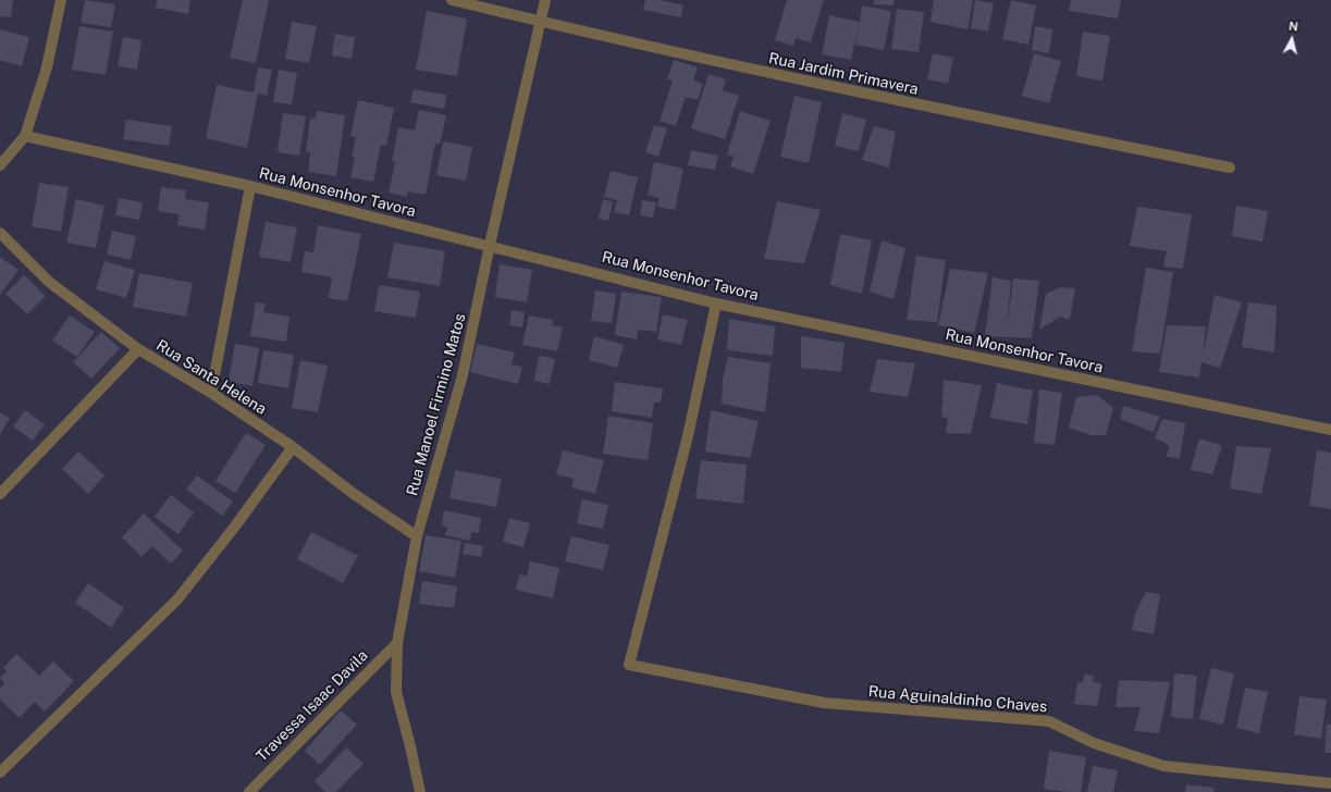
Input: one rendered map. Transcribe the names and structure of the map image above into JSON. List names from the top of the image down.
{
  "streets": {
    "street": [
      "Rua Jardim Primavera",
      "Rua Monsenhor Tavora",
      "Rua Santa Helena",
      "Rua Manoel Firmino Matos",
      "Rua Aguinaldinho Chaves",
      "Travessa Isaac Davila"
    ]
  },
  "crossings": [
    ["Rua Jardim Primavera", "Rua Manoel Firmino Matos"],
    ["Rua Monsenhor Tavora", "Rua Manoel Firmino Matos"],
    ["Rua Monsenhor Tavora", "Rua Aguinaldinho Chaves"],
    ["Rua Santa Helena", "Rua Manoel Firmino Matos"],
    ["Rua Manoel Firmino Matos", "Travessa Isaac Davila"]
  ],
  "north": "top"
}
